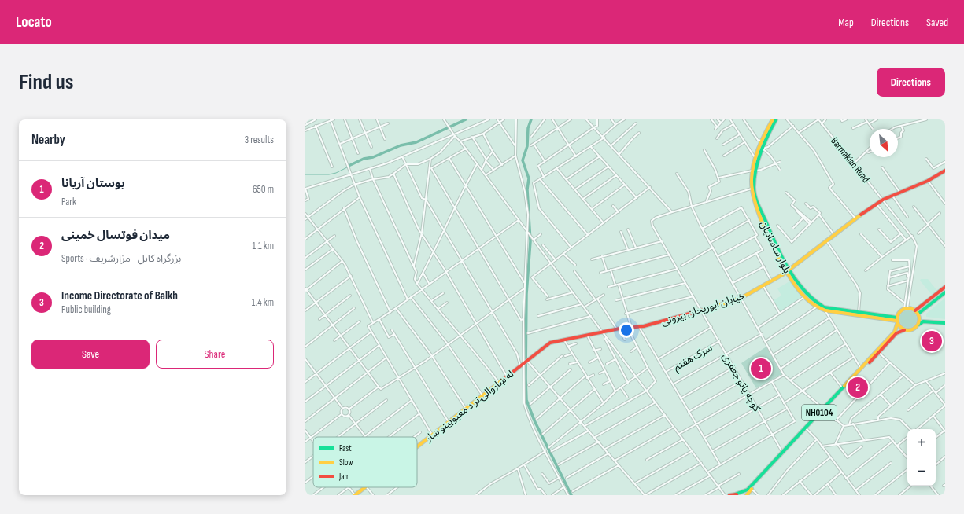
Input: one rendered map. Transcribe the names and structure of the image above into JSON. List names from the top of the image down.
{
  "streets": {
    "main road": [
      "بلوار ساسانیان",
      "خیابان ابوریحان بیرونی",
      "له ښاروالۍ تر د معیوبیتو ښار",
      "NH0104"
    ],
    "street": ["Barmakian Road", "سرک هفتم", "کوچه پاتو جعفری"]
  },
  "crossings": [
    ["Barmakian Road", "خیابان ابوریحان بیرونی"],
    ["بلوار ساسانیان", "خیابان ابوریحان بیرونی"],
    ["بلوار ساسانیان", "NH0104"],
    ["خیابان ابوریحان بیرونی", "کوچه پاتو جعفری"],
    ["خیابان ابوریحان بیرونی", "له ښاروالۍ تر د معیوبیتو ښار"],
    ["سرک هفتم", "کوچه پاتو جعفری"],
    ["کوچه پاتو جعفری", "NH0104"]
  ],
  "legend": ["Fast", "Slow", "Jam"],
  "north": "bottom right",
  "page": {
    "header": "Locato",
    "nav": ["Map", "Directions", "Saved"],
    "buttons": [
      "Directions",
      ["Save", "Share"]
    ],
    "title": "Find us",
    "heading": ["Nearby", "3 results"],
    "list": [
      {
        "mark": "1",
        "name": "بوستان آریانا",
        "note": "Park",
        "value": "650 m"
      },
      {
        "mark": "2",
        "name": "میدان فوتسال خمینی",
        "note": "Sports · بزرگراه کابل - مزارشریف",
        "value": "1.1 km"
      },
      {
        "mark": "3",
        "name": "Income Directorate of Balkh",
        "note": "Public building",
        "value": "1.4 km"
      }
    ],
    "pins": ["3", "1", "2"],
    "map_buttons": ["+", "−"]
  }
}
